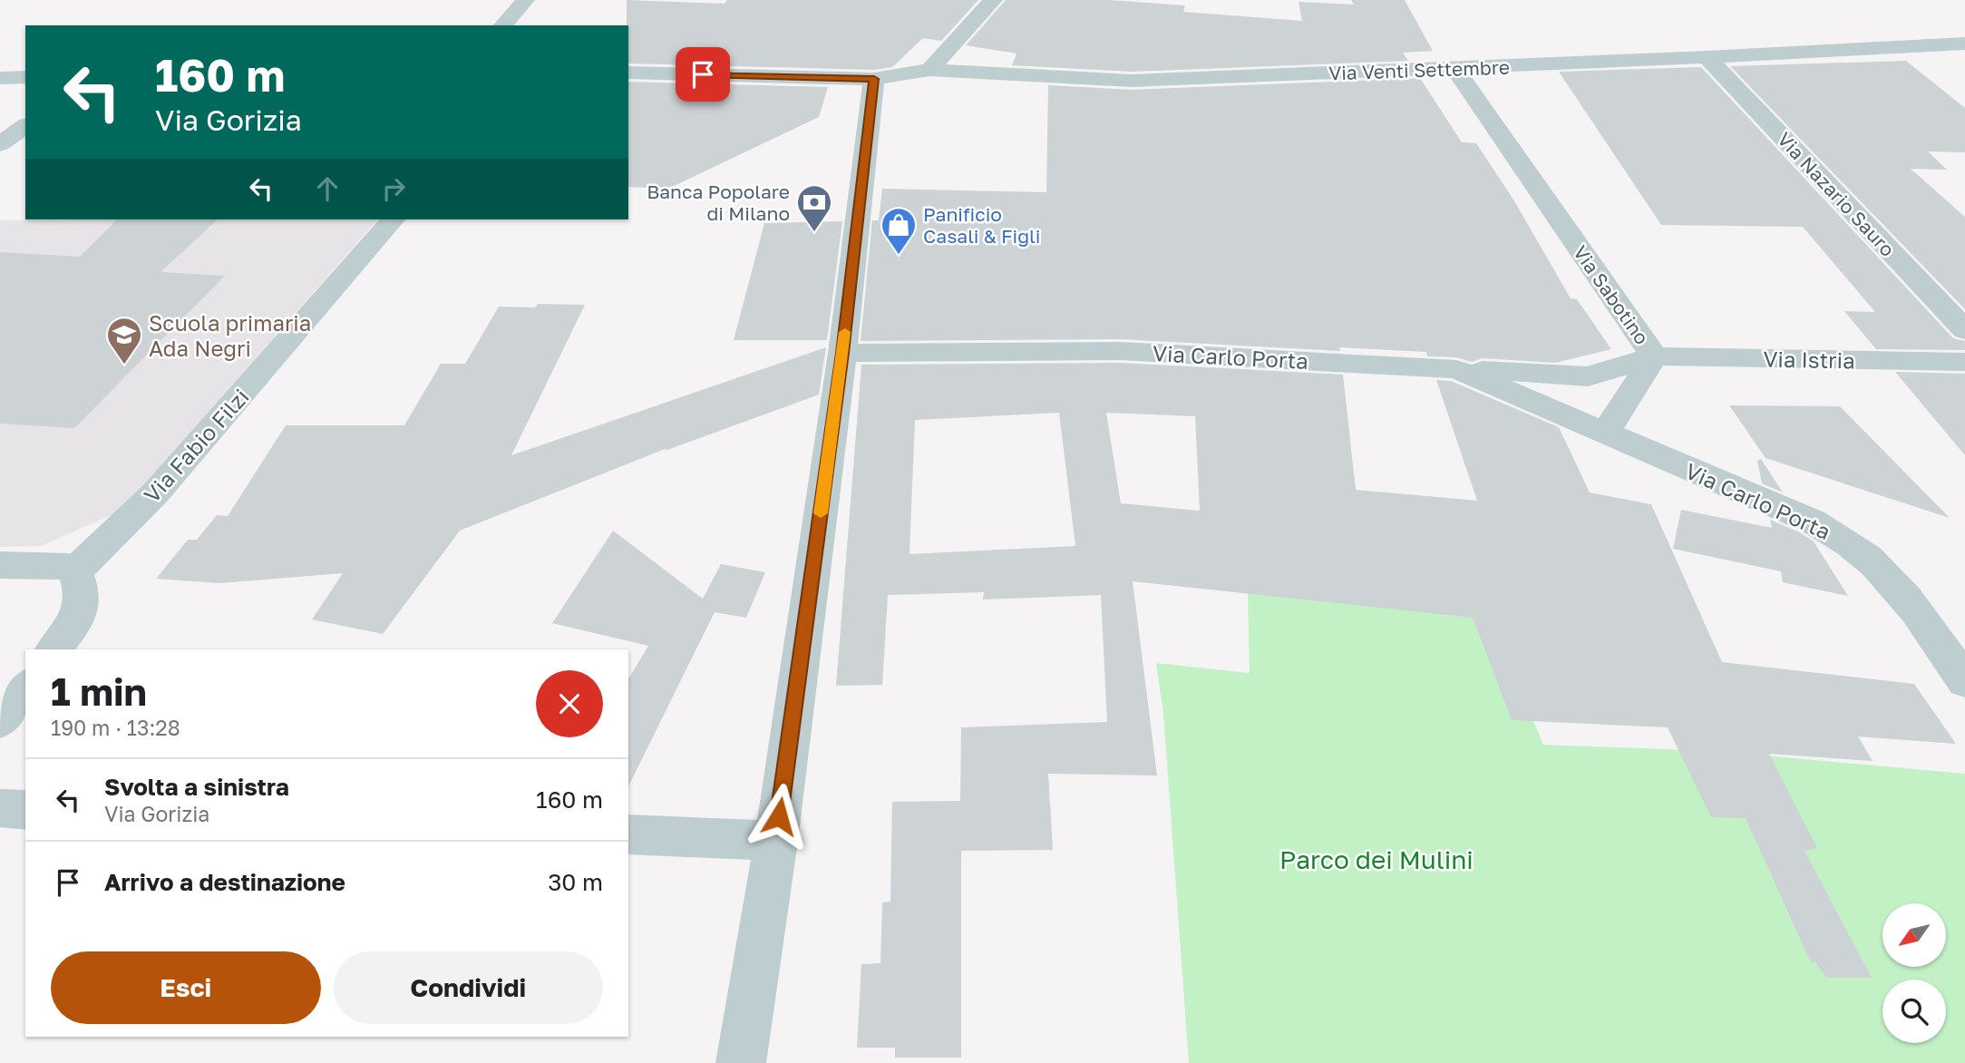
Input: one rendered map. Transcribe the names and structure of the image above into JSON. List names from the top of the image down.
{
  "streets": {
    "street": [
      "Via Venti Settembre",
      "Via Nazario Sauro",
      "Via Sabotino",
      "Via Carlo Porta",
      "Via Istria",
      "Via Fabio Filzi"
    ]
  },
  "crossings": [
    ["Via Venti Settembre", "Via Nazario Sauro"],
    ["Via Venti Settembre", "Via Sabotino"],
    ["Via Sabotino", "Via Carlo Porta"],
    ["Via Sabotino", "Via Istria"]
  ],
  "parks": ["Parco dei Mulini"],
  "places": {
    "bank": ["Banca Popolare di Milano"],
    "shop": ["Panificio Casali & Figli"],
    "school or university": ["Scuola primaria Ada Negri"]
  },
  "north": "bottom left",
  "page": {
    "turn": ["160 m", "Via Gorizia"],
    "heading": ["1 min", "190 m · 13:28"],
    "list": [
      {
        "name": "Svolta a sinistra",
        "note": "Via Gorizia",
        "value": "160 m"
      },
      {
        "name": "Arrivo a destinazione",
        "value": "30 m"
      }
    ],
    "buttons": ["Esci", "Condividi"]
  }
}
